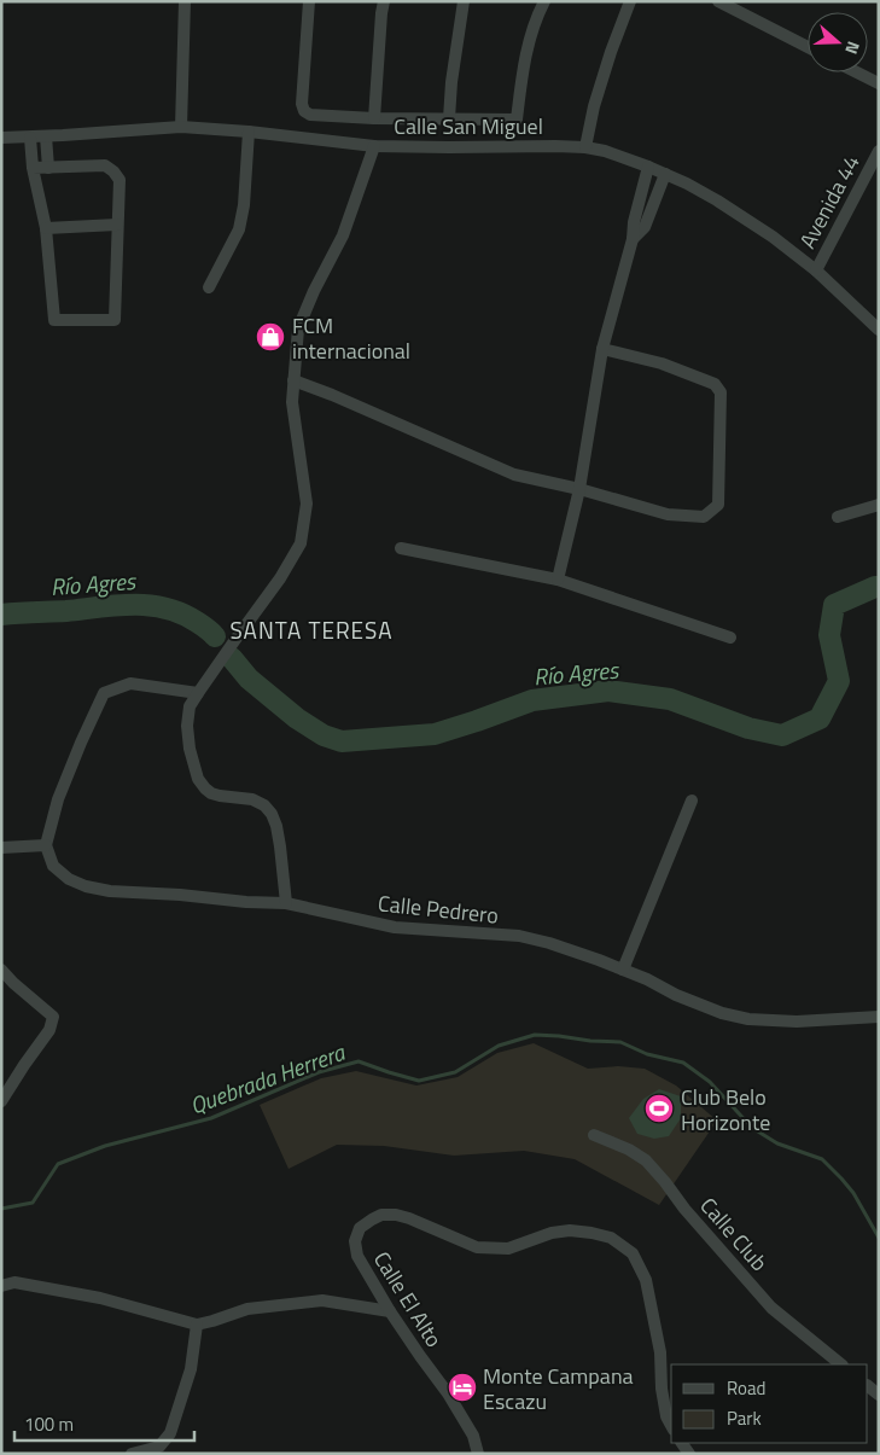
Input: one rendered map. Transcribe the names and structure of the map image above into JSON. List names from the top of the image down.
{
  "streets": {
    "street": [
      "Calle San Miguel",
      "Avenida 44",
      "Calle Pedrero",
      "Calle Club",
      "Calle El Alto"
    ]
  },
  "crossings": [
    ["Calle San Miguel", "Avenida 44"]
  ],
  "districts": ["SANTA TERESA"],
  "water": ["Río Agres", "Quebrada Herrera"],
  "places": {
    "shop": ["FCM internacional"],
    "sports": ["Club Belo Horizonte"],
    "hotel": ["Monte Campana Escazu"]
  },
  "legend": ["Road", "Park"],
  "scale_bar": "100 m",
  "north": "right"
}
